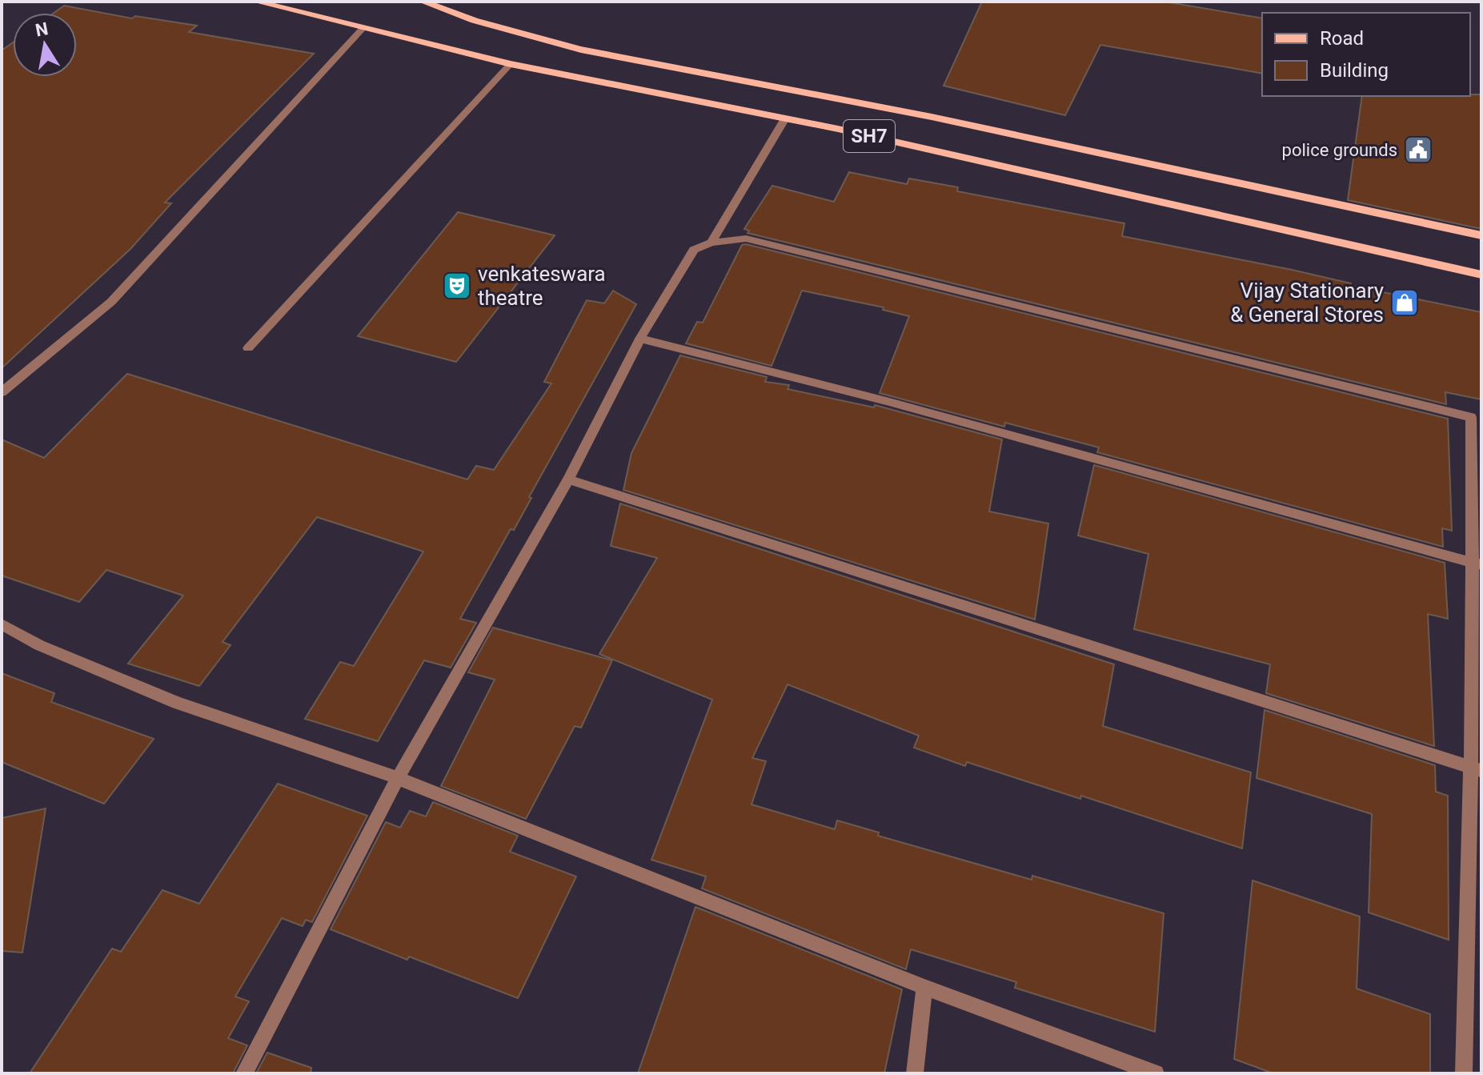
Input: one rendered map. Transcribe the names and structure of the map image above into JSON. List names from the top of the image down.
{
  "streets": {
    "main road": ["SH7"]
  },
  "places": {
    "public building": ["police grounds"],
    "theatre": ["venkateswara theatre"],
    "shop": ["Vijay Stationary & General Stores"]
  },
  "legend": ["Road", "Building"],
  "north": "top"
}
